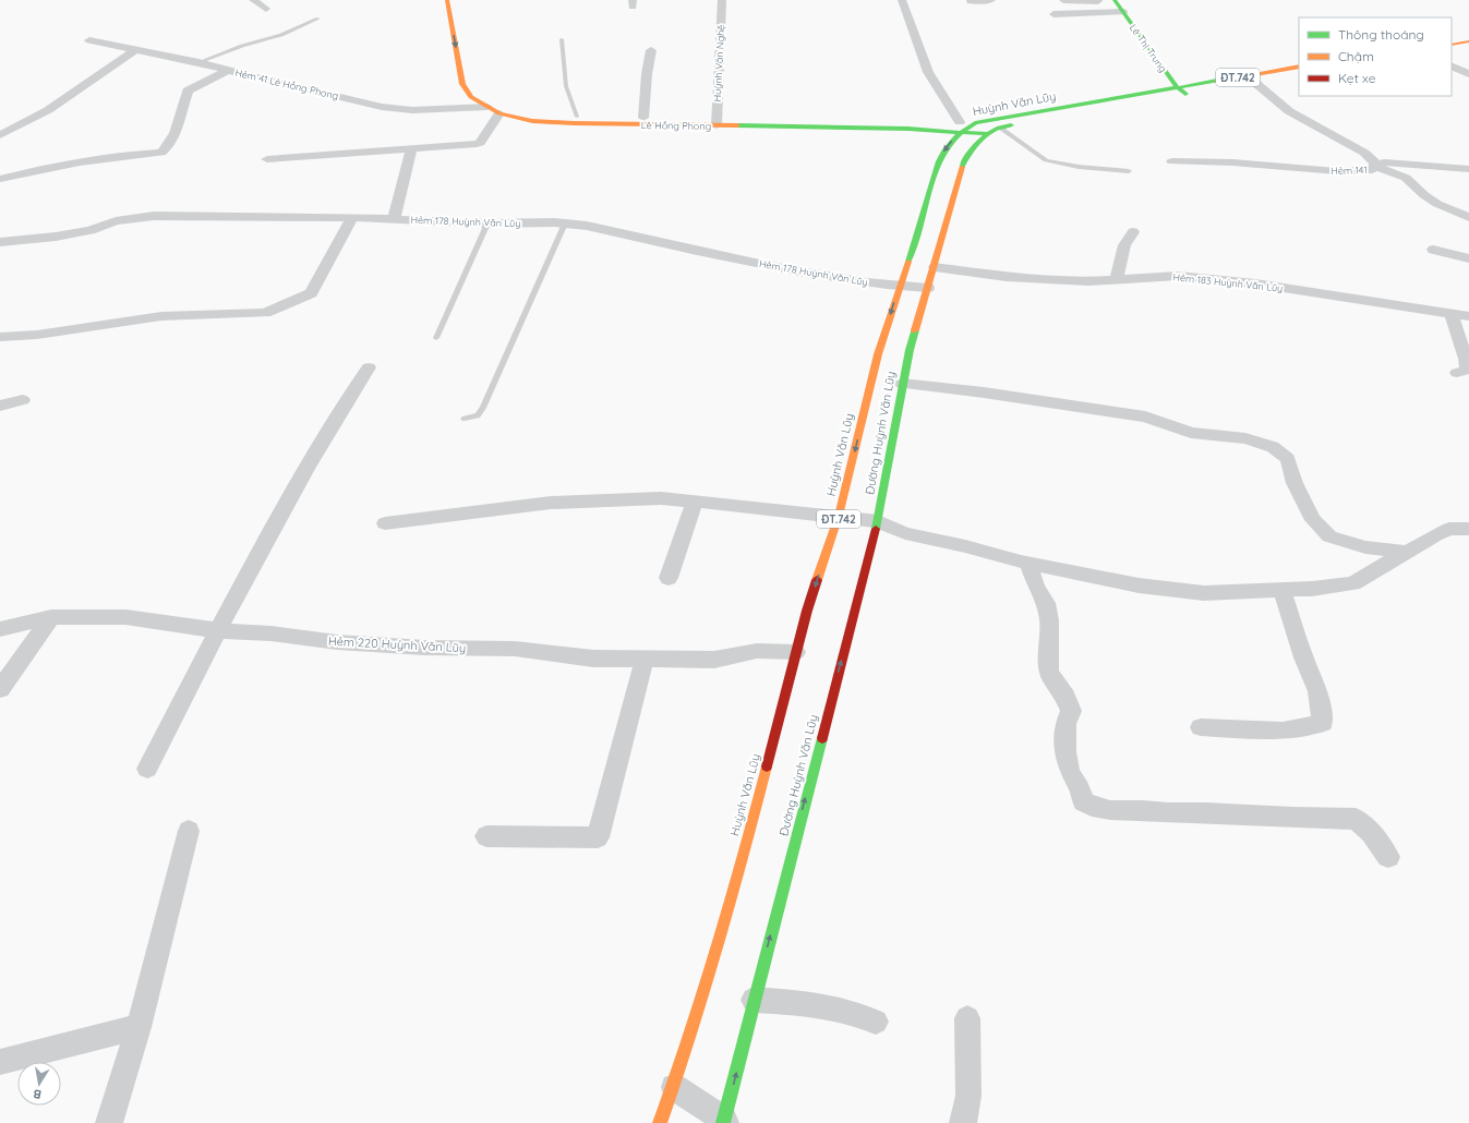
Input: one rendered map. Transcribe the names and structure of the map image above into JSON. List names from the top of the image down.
{
  "streets": {
    "main road": [
      "Lê Thị Trung",
      "ĐT.742",
      "Huỳnh Văn Lũy",
      "Lê Hồng Phong",
      "Đường Huỳnh Văn Lũy"
    ],
    "street": [
      "Huỳnh Văn Nghệ",
      "Hẻm 41 Lê Hồng Phong",
      "Hẻm 141",
      "Hẻm 178 Huỳnh Văn Lũy",
      "Hẻm 183 Huỳnh Văn Lũy",
      "Hẻm 220 Huỳnh Văn Lũy"
    ]
  },
  "crossings": [
    ["Lê Thị Trung", "ĐT.742"],
    ["Lê Thị Trung", "Huỳnh Văn Lũy"],
    ["Lê Thị Trung", "Đường Huỳnh Văn Lũy"],
    ["Huỳnh Văn Nghệ", "Lê Hồng Phong"],
    ["ĐT.742", "Hẻm 141"],
    ["ĐT.742", "Đường Huỳnh Văn Lũy"],
    ["Hẻm 41 Lê Hồng Phong", "Lê Hồng Phong"],
    ["Huỳnh Văn Lũy", "Lê Hồng Phong"],
    ["Huỳnh Văn Lũy", "Hẻm 178 Huỳnh Văn Lũy"],
    ["Huỳnh Văn Lũy", "Hẻm 220 Huỳnh Văn Lũy"],
    ["Lê Hồng Phong", "Đường Huỳnh Văn Lũy"],
    ["Hẻm 178 Huỳnh Văn Lũy", "Đường Huỳnh Văn Lũy"],
    ["Hẻm 183 Huỳnh Văn Lũy", "Đường Huỳnh Văn Lũy"]
  ],
  "one_way": ["Huỳnh Văn Lũy", "Đường Huỳnh Văn Lũy"],
  "legend": ["Thông thoáng", "Chậm", "Kẹt xe"],
  "north": "bottom"
}
